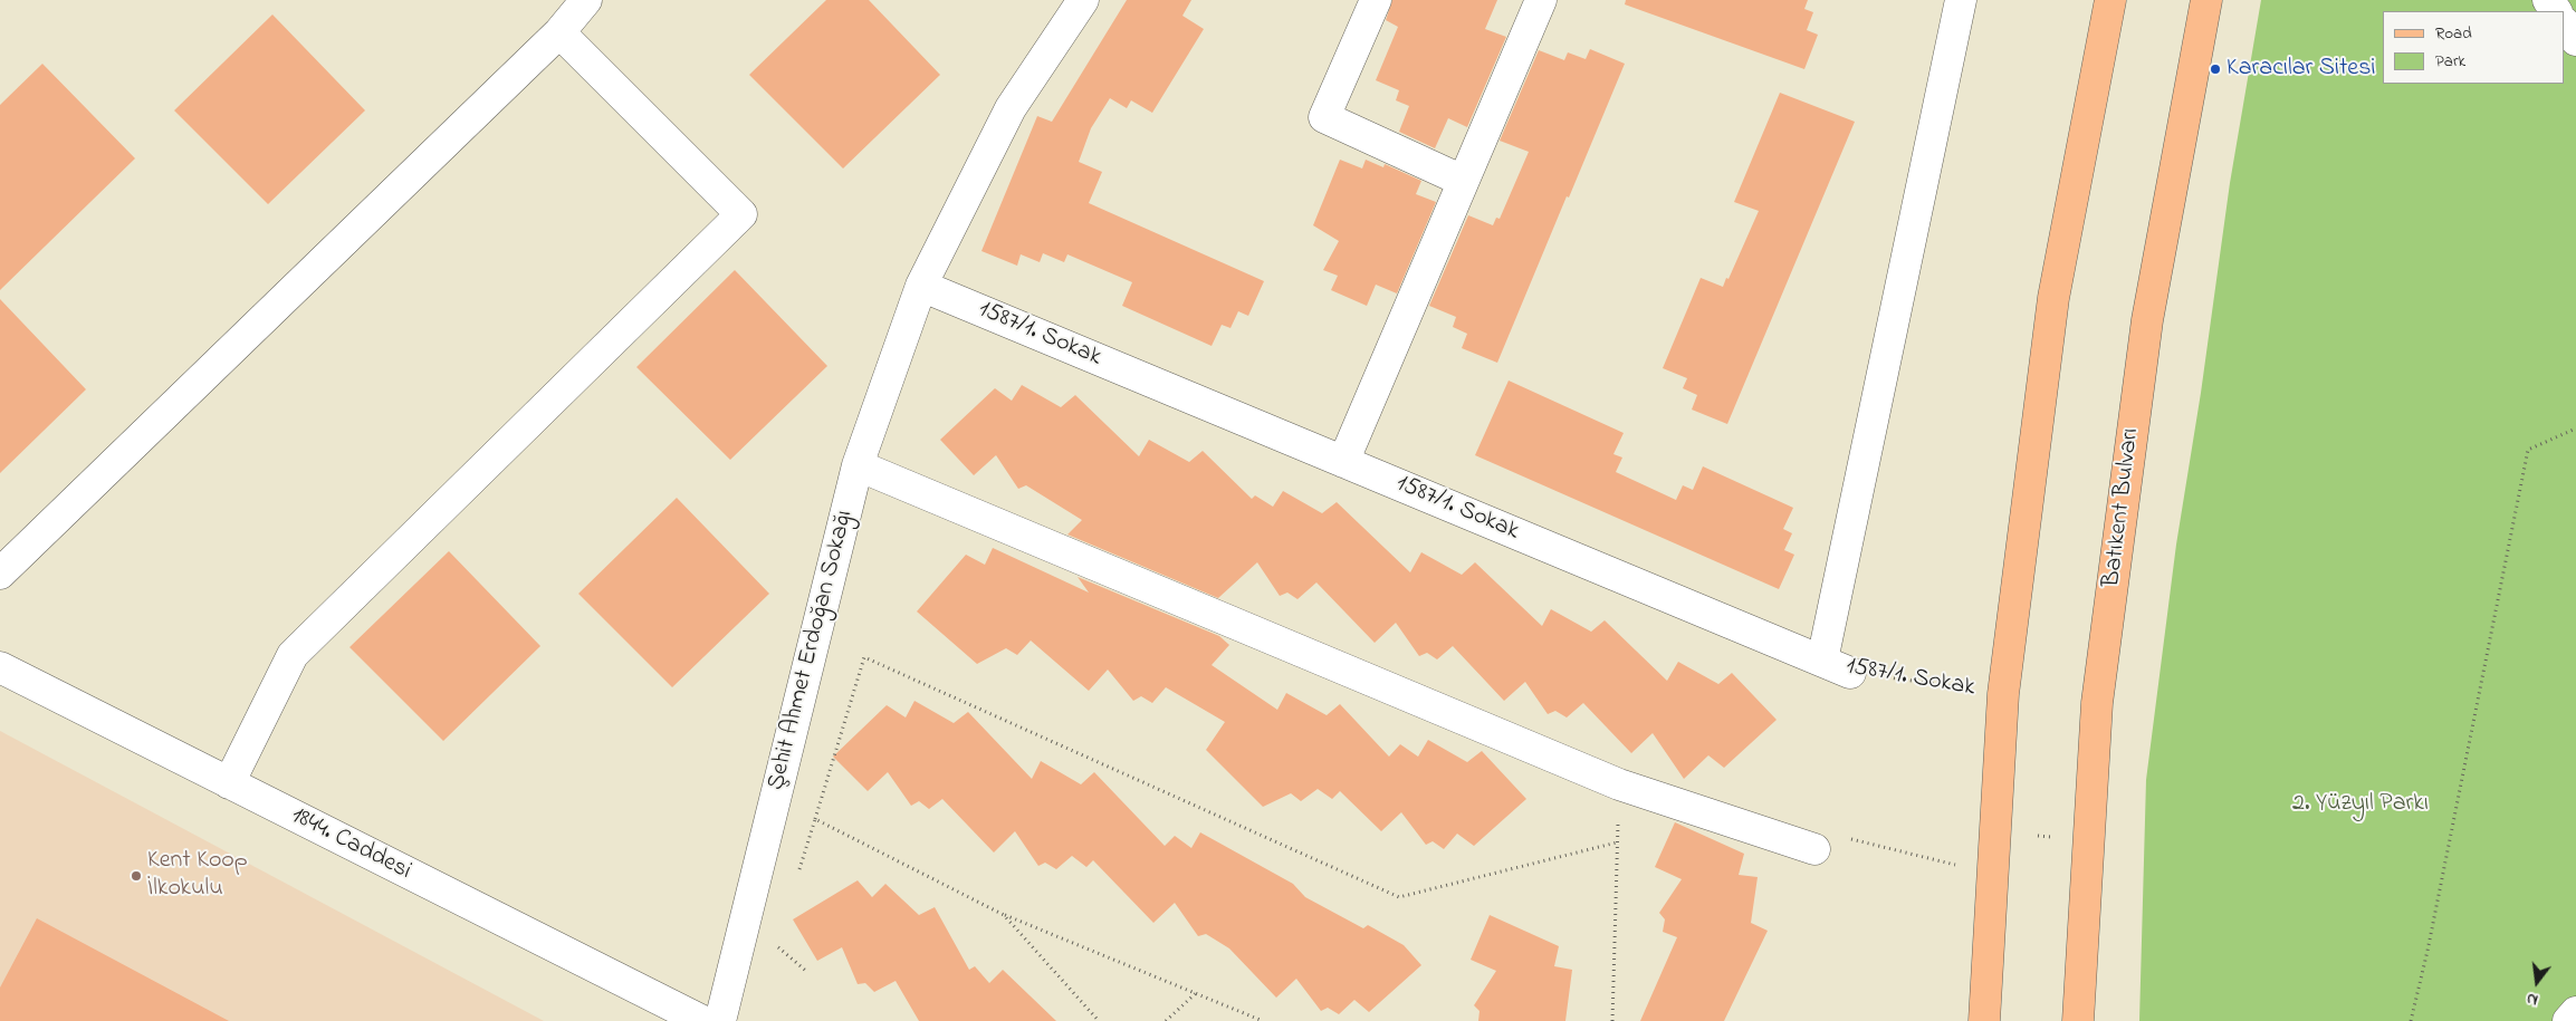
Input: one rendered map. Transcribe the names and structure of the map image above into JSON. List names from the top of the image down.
{
  "streets": {
    "main road": ["Batıkent Bulvarı"],
    "street": ["1587/1. Sokak", "Şehit Ahmet Erdoğan Sokağı", "1844. Caddesi"]
  },
  "crossings": [
    ["1587/1. Sokak", "Şehit Ahmet Erdoğan Sokağı"]
  ],
  "parks": ["2. Yüzyıl Parkı"],
  "places": ["Karacılar Sitesi", "Kent Koop İlkokulu"],
  "legend": ["Road", "Park"],
  "north": "bottom"
}
